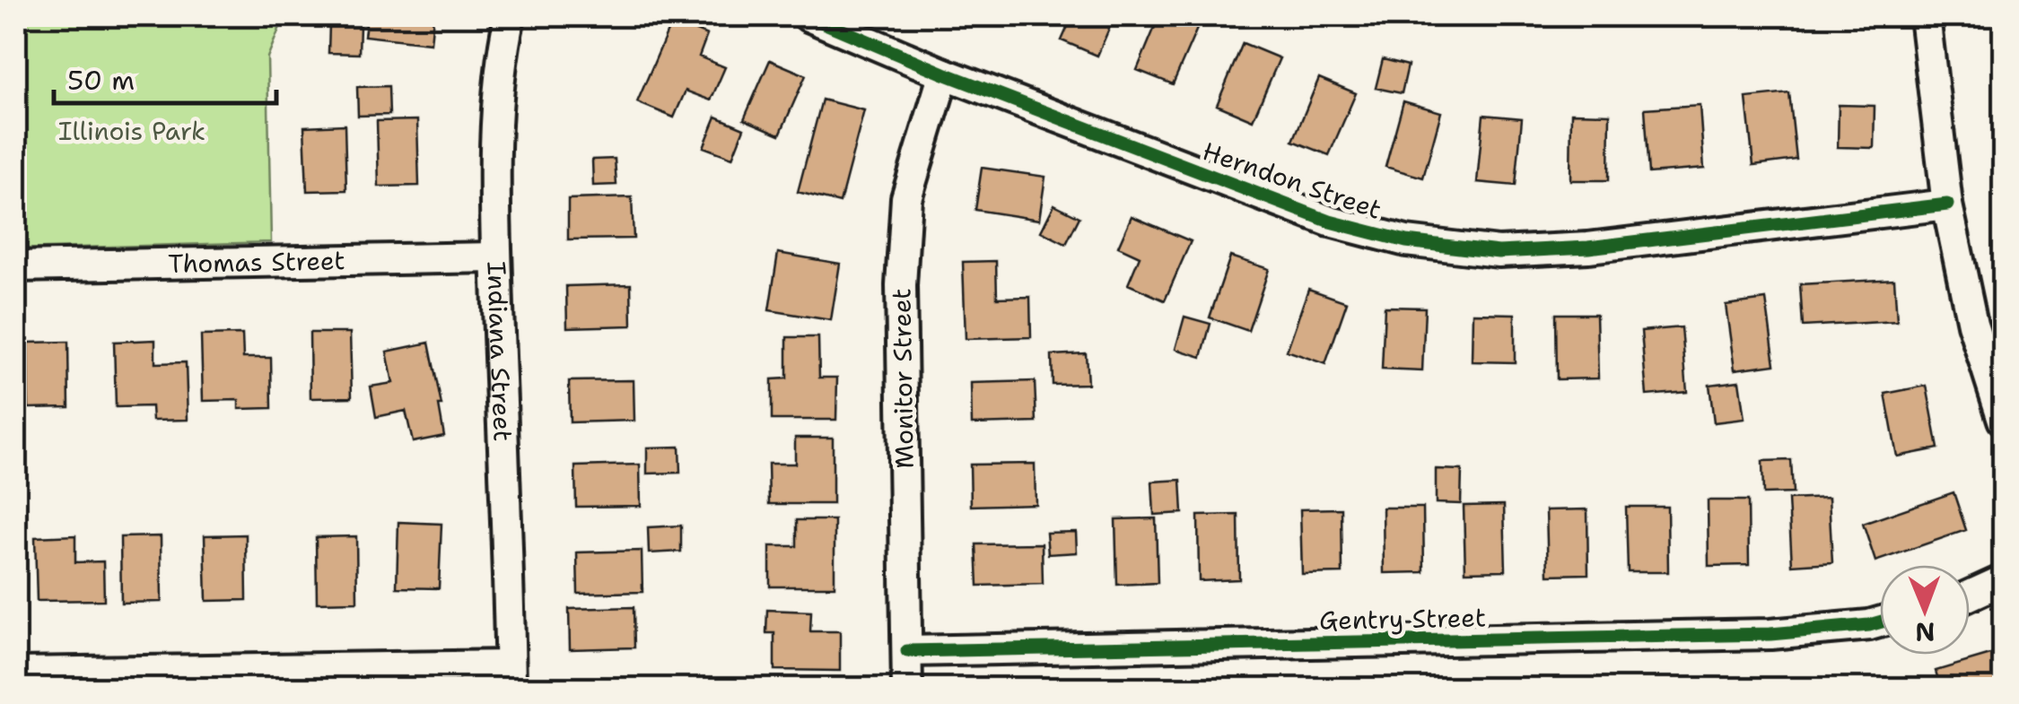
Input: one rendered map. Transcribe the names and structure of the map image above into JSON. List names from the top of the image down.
{
  "streets": {
    "street": [
      "Herndon Street",
      "Thomas Street",
      "Indiana Street",
      "Monitor Street",
      "Gentry Street"
    ]
  },
  "crossings": [
    ["Herndon Street", "Monitor Street"],
    ["Thomas Street", "Indiana Street"],
    ["Monitor Street", "Gentry Street"]
  ],
  "parks": ["Illinois Park"],
  "scale_bar": "50 m",
  "north": "bottom"
}
